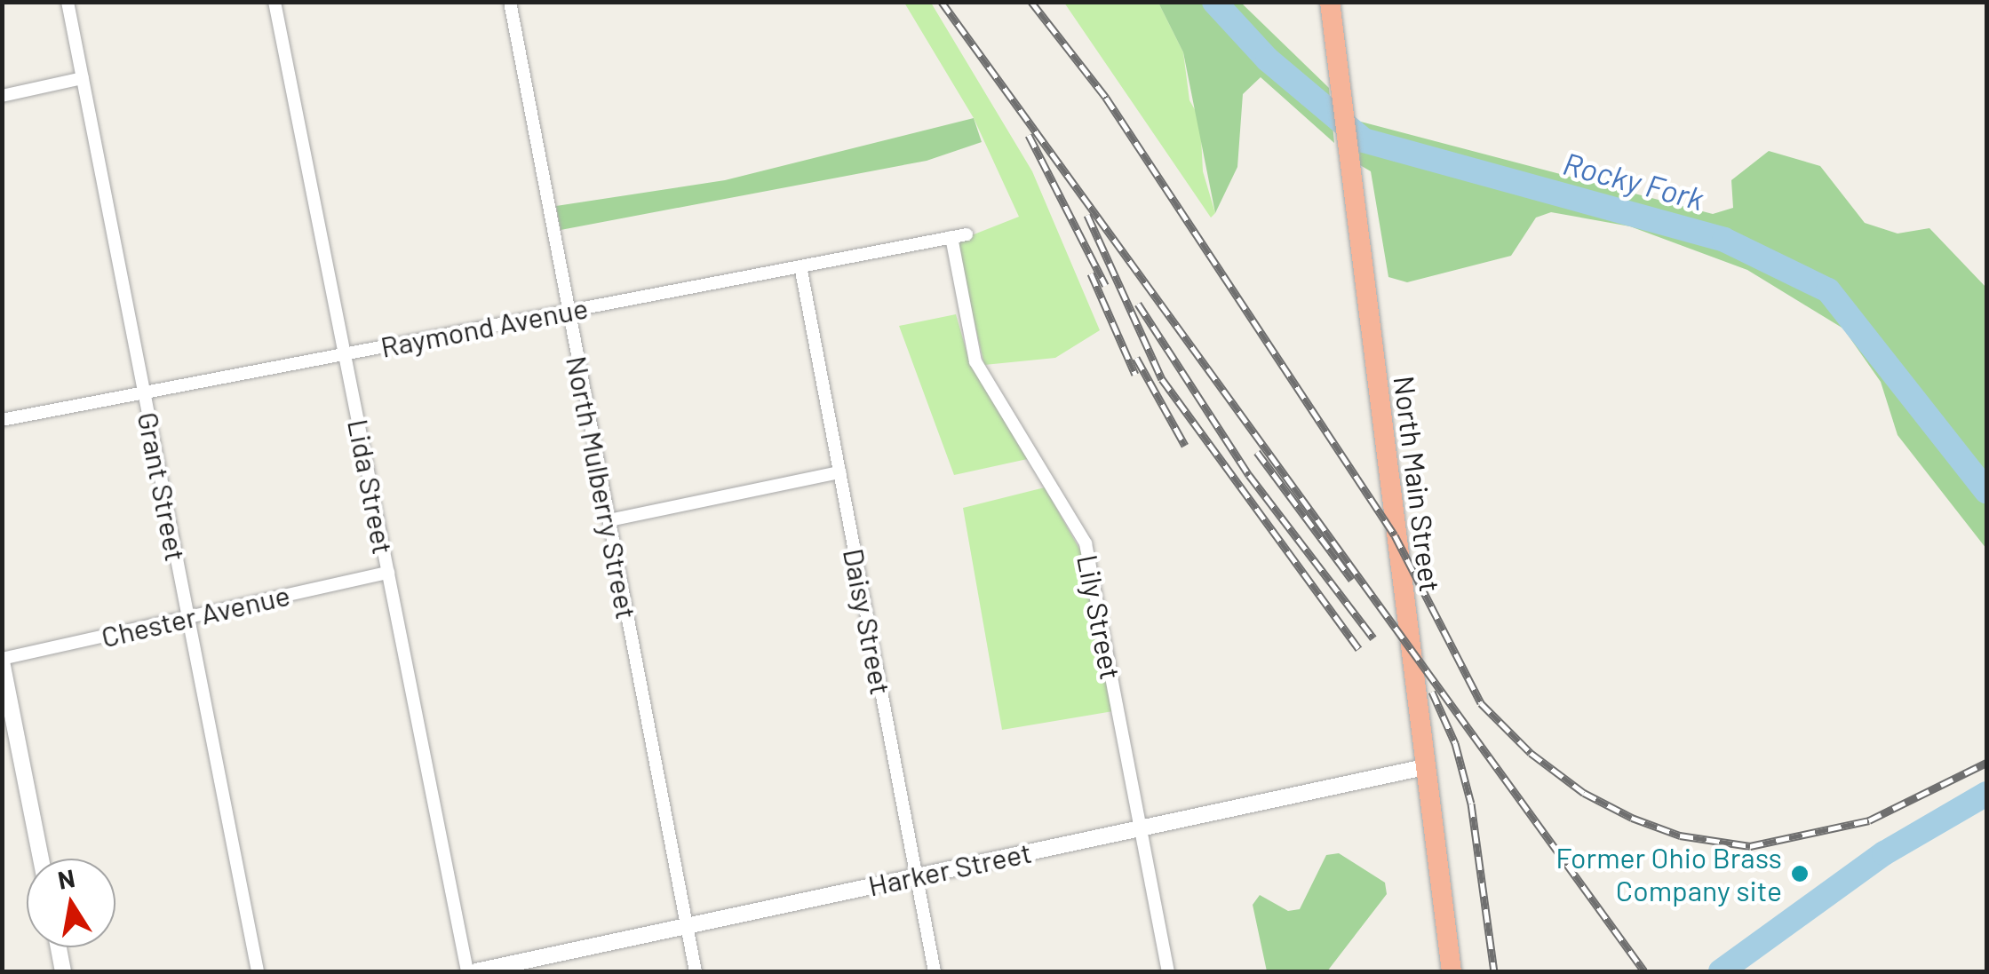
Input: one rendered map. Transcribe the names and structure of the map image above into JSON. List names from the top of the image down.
{
  "streets": {
    "highway": ["North Main Street"],
    "street": [
      "Raymond Avenue",
      "Grant Street",
      "Lida Street",
      "North Mulberry Street",
      "Chester Avenue",
      "Lily Street",
      "Daisy Street",
      "Harker Street"
    ]
  },
  "crossings": [
    ["Raymond Avenue", "Grant Street"],
    ["Raymond Avenue", "Lida Street"],
    ["Raymond Avenue", "North Mulberry Street"],
    ["Raymond Avenue", "Lily Street"],
    ["Raymond Avenue", "Daisy Street"],
    ["North Main Street", "Harker Street"],
    ["Grant Street", "Chester Avenue"],
    ["Lida Street", "Chester Avenue"],
    ["North Mulberry Street", "Harker Street"],
    ["Lily Street", "Harker Street"],
    ["Daisy Street", "Harker Street"]
  ],
  "water": ["Rocky Fork"],
  "places": ["Former Ohio Brass Company site"],
  "north": "top"
}
